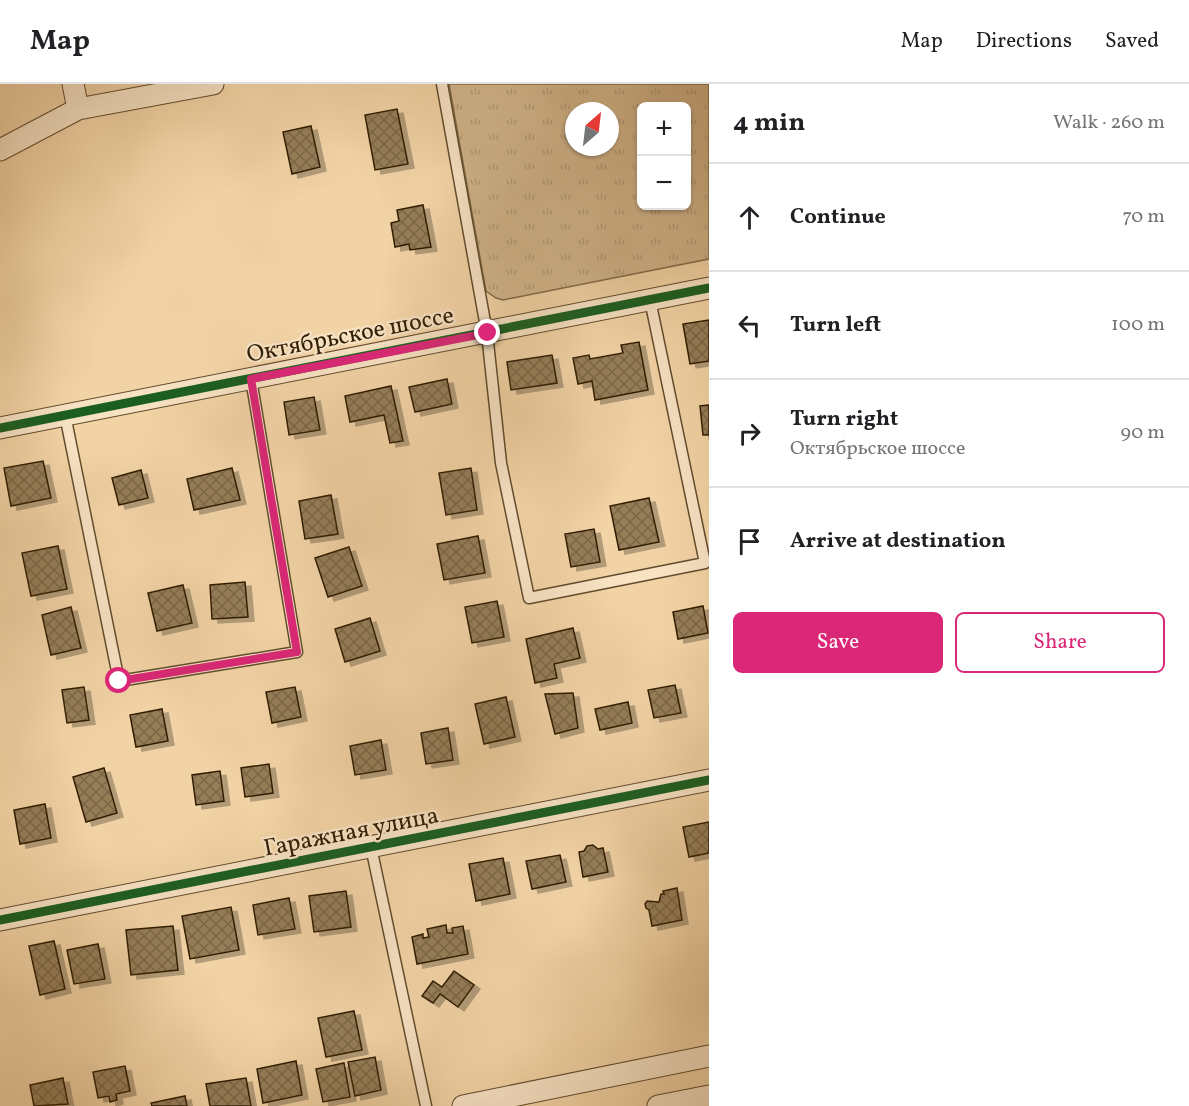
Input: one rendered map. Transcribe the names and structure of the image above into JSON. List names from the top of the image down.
{
  "streets": {
    "street": ["Октябрьское шоссе", "Гаражная улица"]
  },
  "north": "top right",
  "page": {
    "header": "Map",
    "nav": ["Map", "Directions", "Saved"],
    "heading": ["4 min", "Walk · 260 m"],
    "map_buttons": ["+", "−"],
    "list": [
      ["Continue", "70 m"],
      ["Turn left", "100 m"],
      ["Turn right", "Октябрьское шоссе", "90 m"],
      "Arrive at destination"
    ],
    "buttons": ["Save", "Share"]
  }
}
